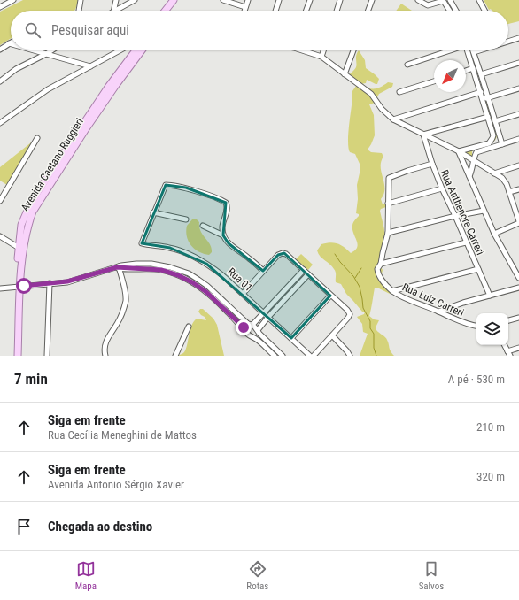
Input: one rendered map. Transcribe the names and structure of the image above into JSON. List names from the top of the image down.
{
  "streets": {
    "main road": ["Avenida Caetano Ruggieri"],
    "street": ["Rua Anthenore Carreri", "Rua 01", "Rua Luiz Carreri"]
  },
  "crossings": [
    ["Rua Anthenore Carreri", "Rua Luiz Carreri"]
  ],
  "north": "bottom left",
  "page": {
    "search": "Pesquisar aqui",
    "heading": ["7 min", "A pé · 530 m"],
    "list": [
      ["Siga em frente", "Rua Cecília Meneghini de Mattos", "210 m"],
      ["Siga em frente", "Avenida Antonio Sérgio Xavier", "320 m"],
      "Chegada ao destino"
    ],
    "nav": ["Mapa", "Rotas", "Salvos"]
  }
}
